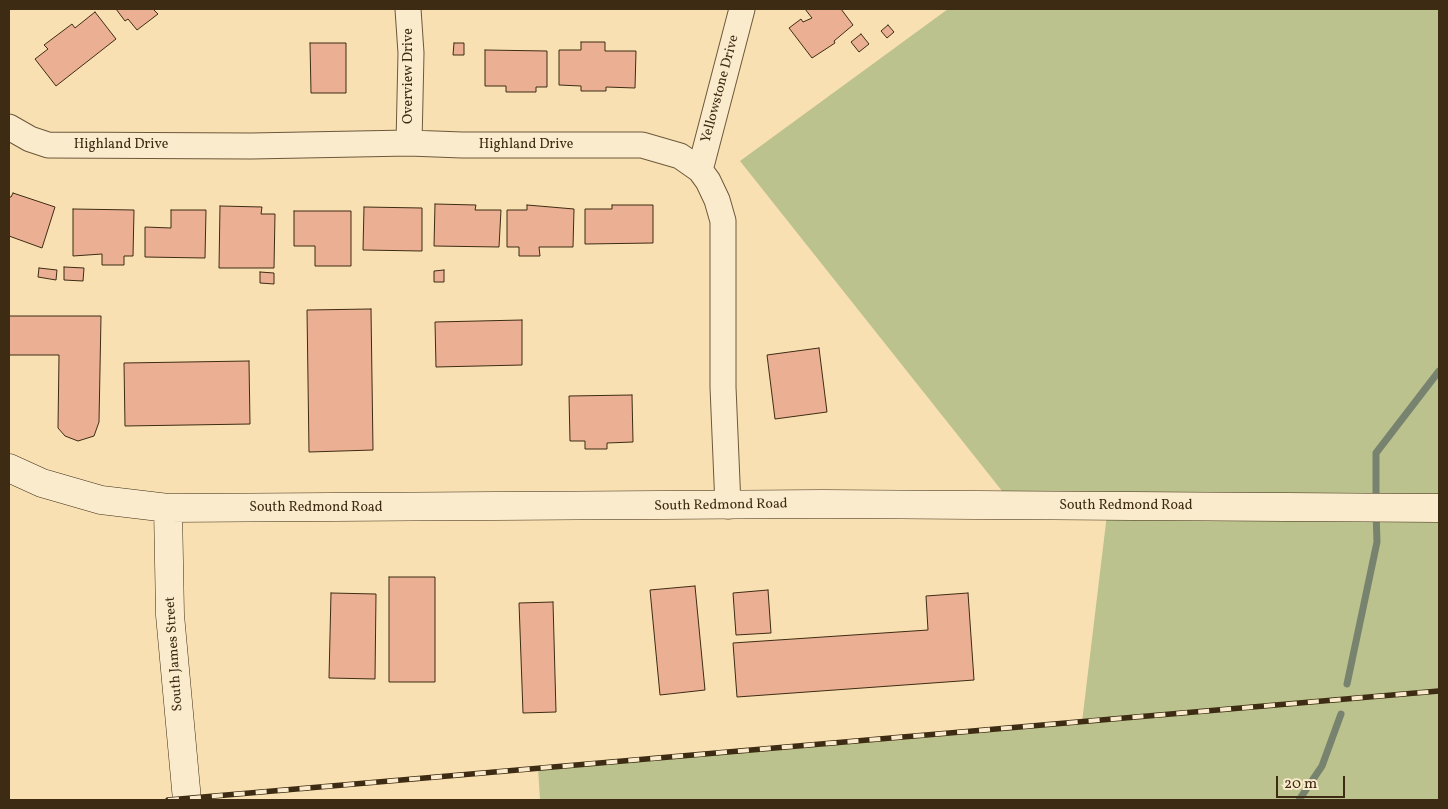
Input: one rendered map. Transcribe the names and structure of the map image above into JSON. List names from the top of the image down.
{
  "streets": {
    "street": [
      "Overview Drive",
      "Yellowstone Drive",
      "Highland Drive",
      "South Redmond Road",
      "South James Street"
    ]
  },
  "crossings": [
    ["Overview Drive", "Highland Drive"],
    ["Yellowstone Drive", "Highland Drive"],
    ["Highland Drive", "South Redmond Road"],
    ["South Redmond Road", "South James Street"]
  ],
  "scale_bar": "20 m"
}
